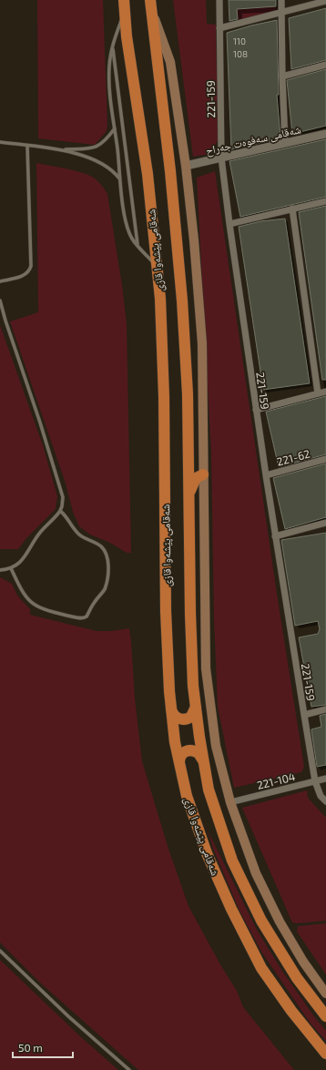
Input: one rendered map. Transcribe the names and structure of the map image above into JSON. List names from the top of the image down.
{
  "streets": {
    "highway": ["شەقامی پێشەوا قازی"],
    "street": [
      "221-159",
      "شەقامی سەفوەت جەراح",
      "221-62",
      "221-104"
    ]
  },
  "crossings": [
    ["221-159", "شەقامی سەفوەت جەراح"],
    ["221-159", "221-62"],
    ["221-159", "221-104"]
  ],
  "house_numbers": ["110", "108"],
  "scale_bar": "50 m"
}
